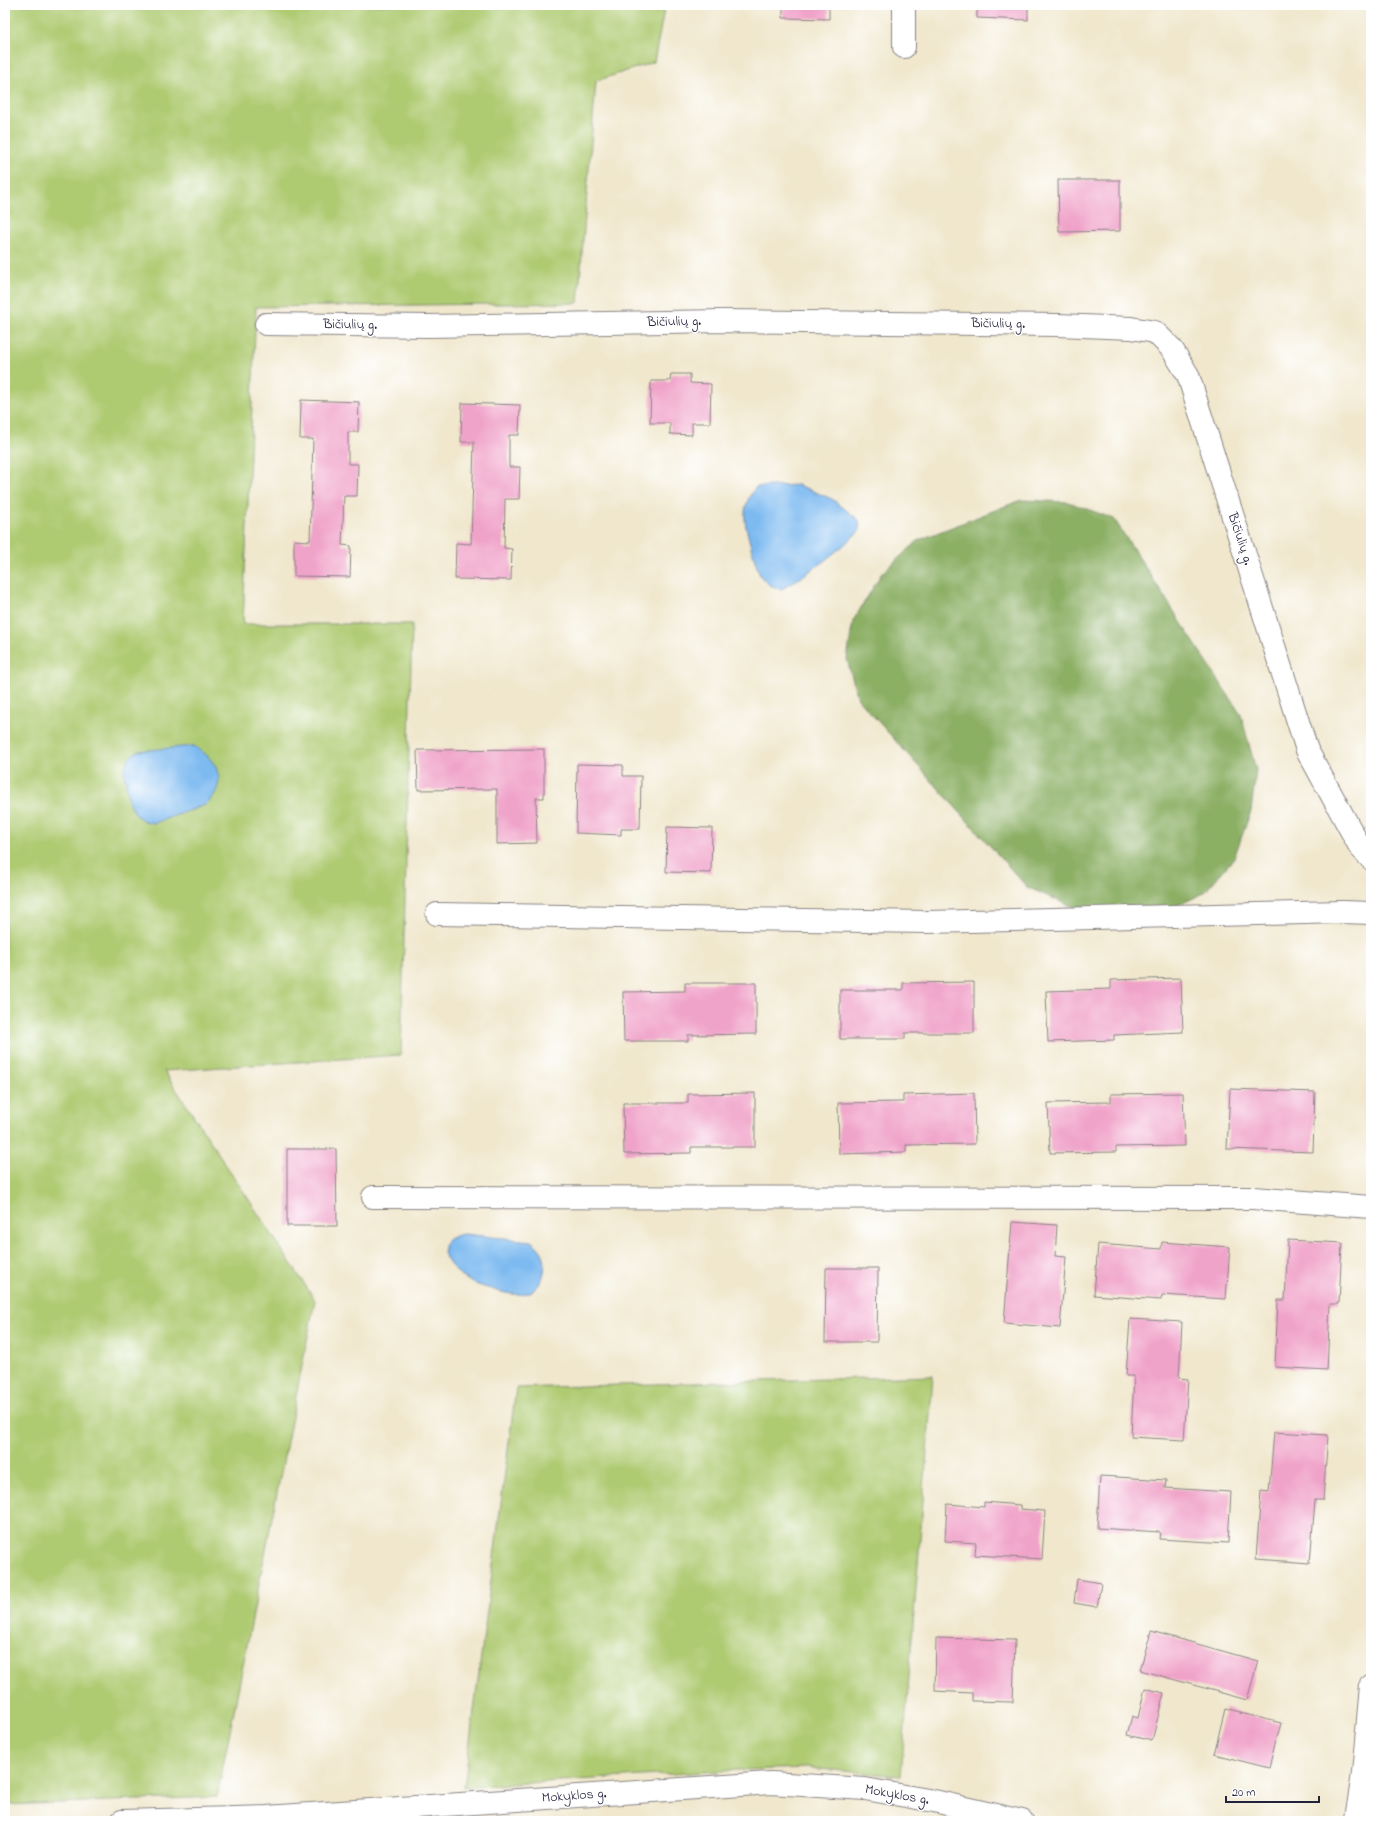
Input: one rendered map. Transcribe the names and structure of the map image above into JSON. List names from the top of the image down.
{
  "streets": {
    "street": ["Bičiulių g.", "Mokyklos g."]
  },
  "scale_bar": "20 m"
}
